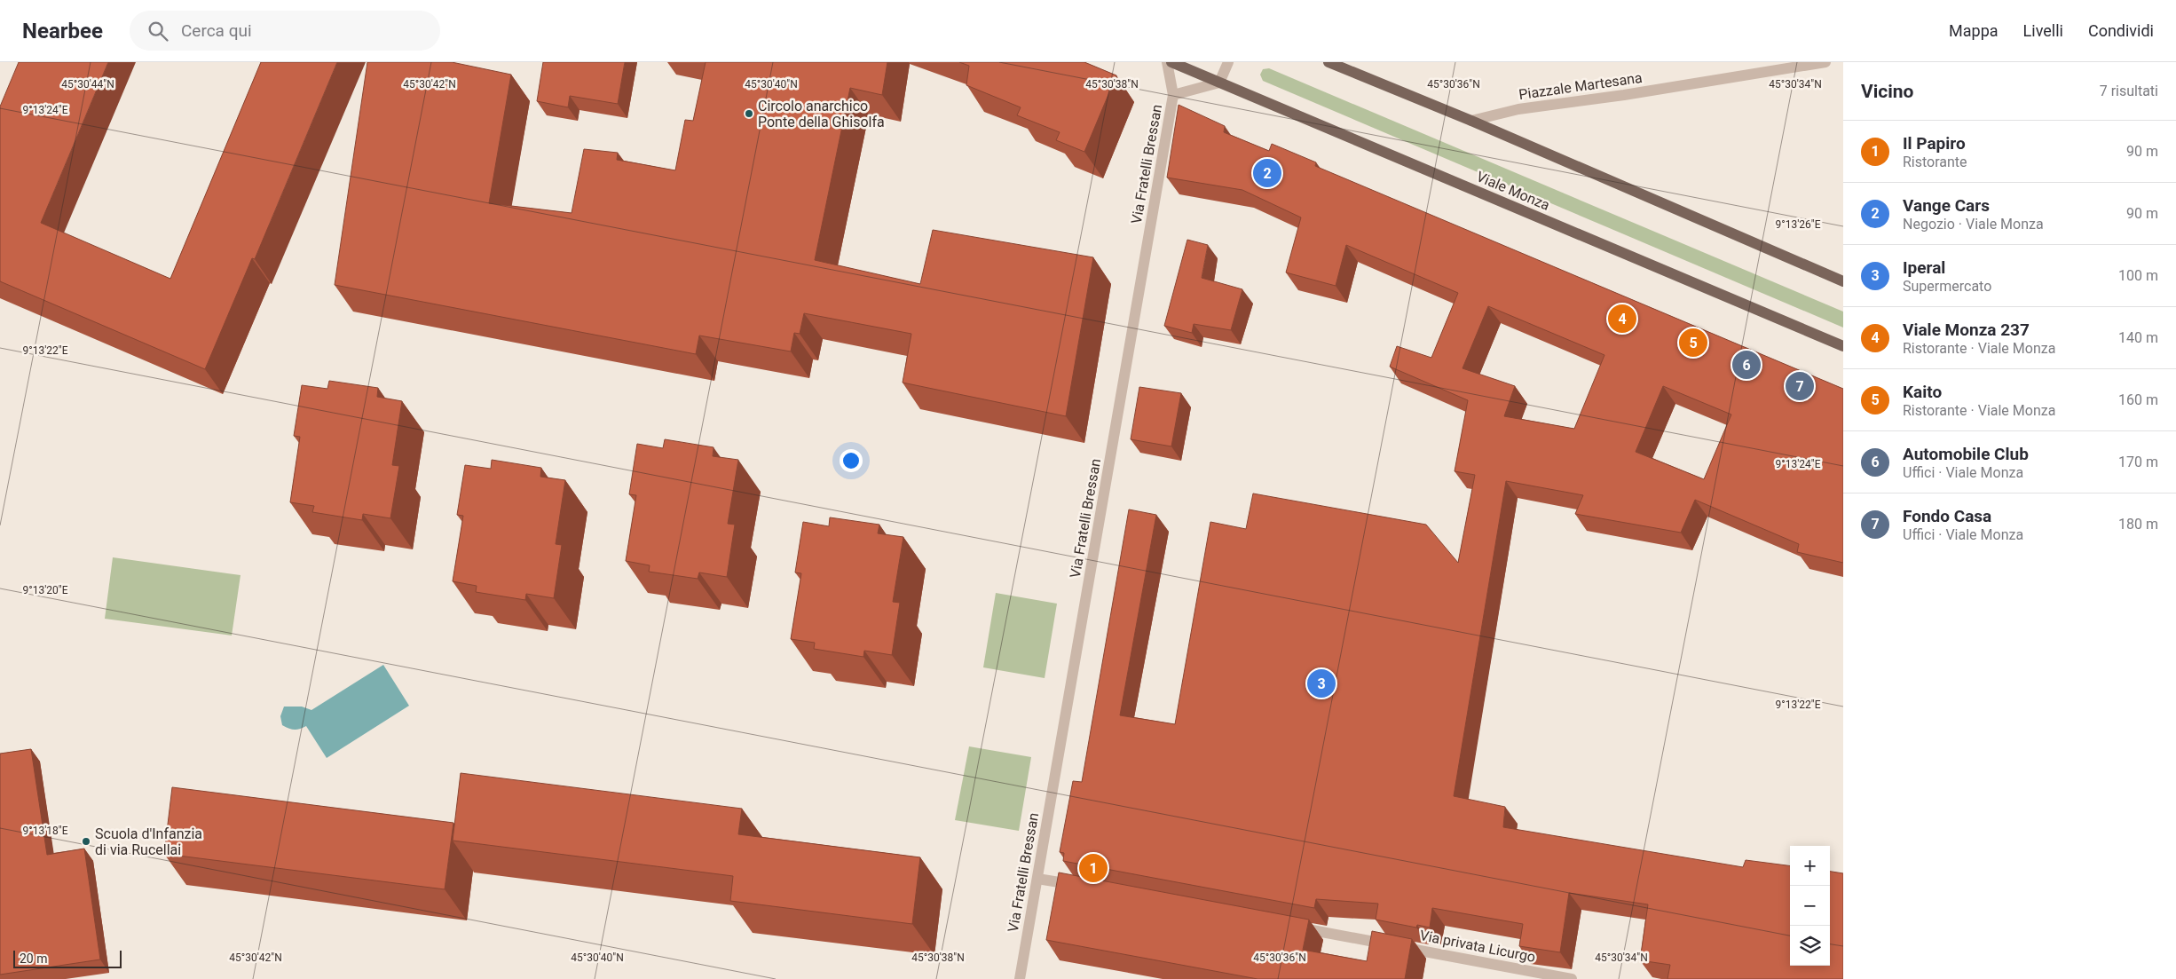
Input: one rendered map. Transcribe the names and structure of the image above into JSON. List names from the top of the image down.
{
  "streets": {
    "main road": ["Viale Monza"],
    "street": ["Piazzale Martesana", "Via Fratelli Bressan", "Via privata Licurgo"]
  },
  "places": ["Circolo anarchico Ponte della Ghisolfa", "Scuola d'Infanzia di via Rucellai"],
  "scale_bar": "20 m",
  "page": {
    "header": "Nearbee",
    "search": "Cerca qui",
    "nav": ["Mappa", "Livelli", "Condividi"],
    "heading": ["Vicino", "7 risultati"],
    "list": [
      {
        "mark": "1",
        "name": "Il Papiro",
        "note": "Ristorante",
        "value": "90 m"
      },
      {
        "mark": "2",
        "name": "Vange Cars",
        "note": "Negozio · Viale Monza",
        "value": "90 m"
      },
      {
        "mark": "3",
        "name": "Iperal",
        "note": "Supermercato",
        "value": "100 m"
      },
      {
        "mark": "4",
        "name": "Viale Monza 237",
        "note": "Ristorante · Viale Monza",
        "value": "140 m"
      },
      {
        "mark": "5",
        "name": "Kaito",
        "note": "Ristorante · Viale Monza",
        "value": "160 m"
      },
      {
        "mark": "6",
        "name": "Automobile Club",
        "note": "Uffici · Viale Monza",
        "value": "170 m"
      },
      {
        "mark": "7",
        "name": "Fondo Casa",
        "note": "Uffici · Viale Monza",
        "value": "180 m"
      }
    ],
    "pins": [
      "2",
      "4",
      "5",
      "6",
      "7",
      "3",
      "1"
    ],
    "map_buttons": ["+", "−"],
    "scale": "20 m"
  },
  "coordinates": [
    "45°30'44\"N",
    "45°30'42\"N",
    "45°30'40\"N",
    "45°30'38\"N",
    "45°30'36\"N",
    "45°30'34\"N",
    "9°13'24\"E",
    "9°13'26\"E",
    "9°13'22\"E",
    "9°13'20\"E",
    "9°13'18\"E"
  ]
}
